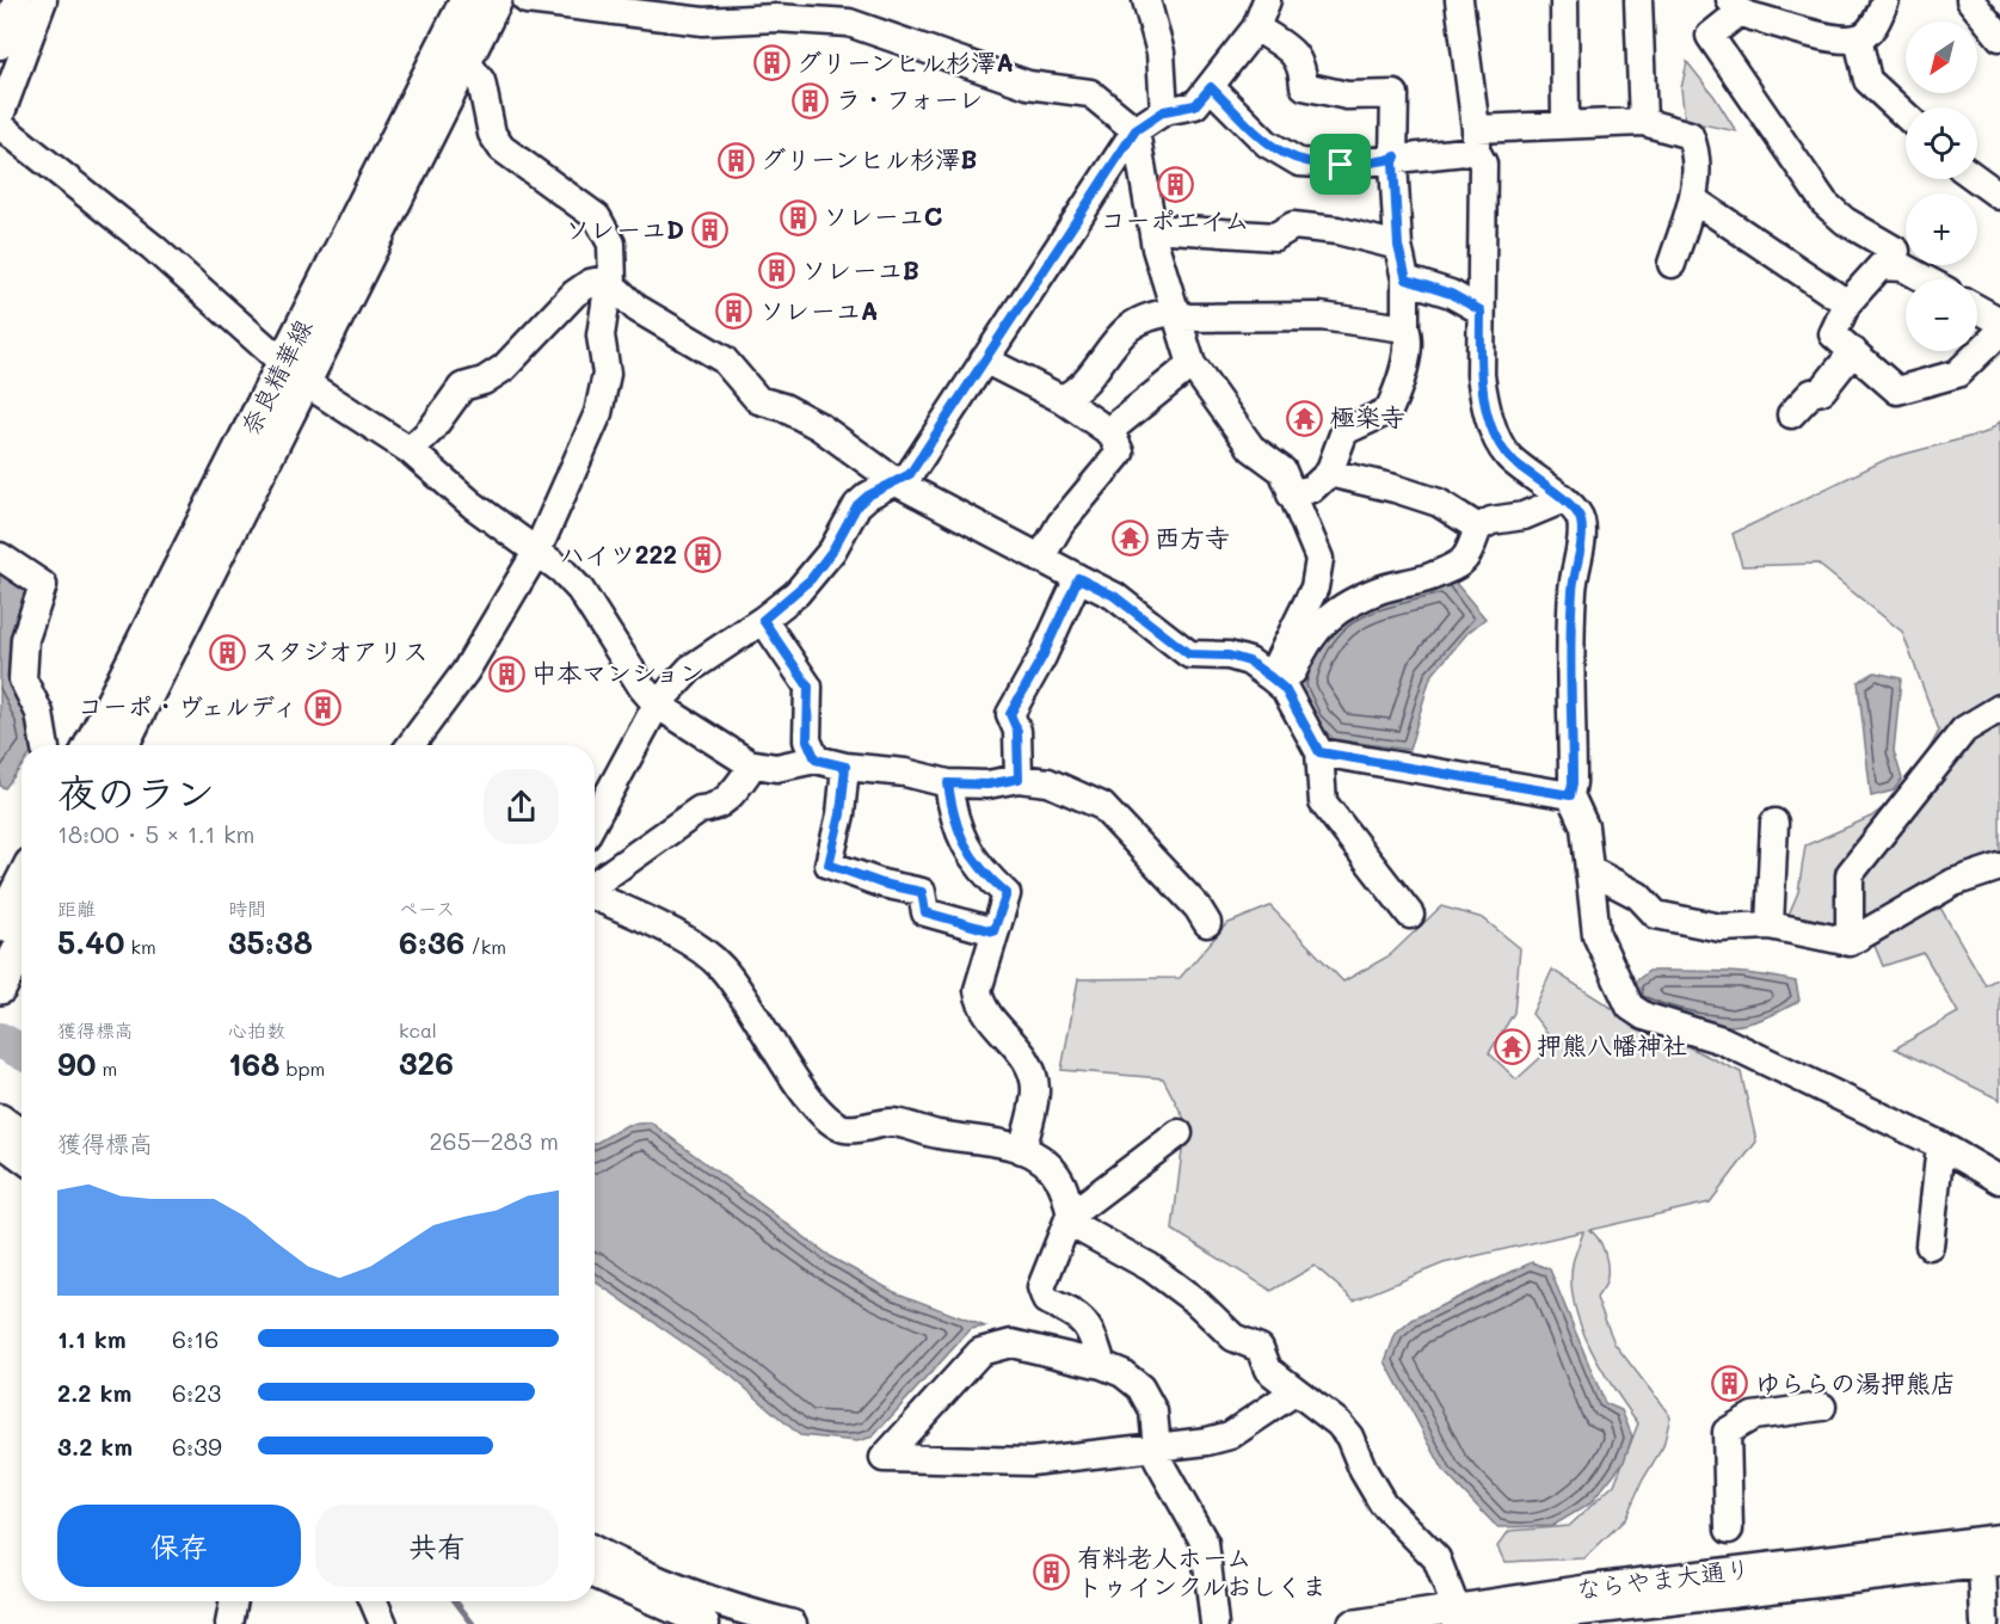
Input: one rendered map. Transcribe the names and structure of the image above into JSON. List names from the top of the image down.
{
  "streets": {
    "main road": ["奈良精華線"],
    "street": ["ならやま大通り"]
  },
  "places": {
    "building": [
      "グリーンヒル杉澤A",
      "ラ・フォーレ",
      "グリーンヒル杉澤B",
      "コーポエイム",
      "ソレーユC",
      "ソレーユD",
      "ソレーユB",
      "ソレーユA",
      "ハイツ222",
      "スタジオアリス",
      "中本マンション",
      "コーポ・ヴェルディ",
      "ゆららの湯押熊店",
      "有料老人ホーム トゥインクルおしくま"
    ],
    "temple": ["極楽寺", "西方寺", "押熊八幡神社"]
  },
  "north": "bottom left",
  "page": {
    "map_buttons": ["+", "−"],
    "heading": ["夜のラン", "18:00 · 5 × 1.1 km"],
    "stats": [
      ["距離", "5.40 km"],
      ["時間", "35:38"],
      ["ペース", "6:36 /km"],
      ["獲得標高", "90 m"],
      ["心拍数", "168 bpm"],
      ["kcal", "326"]
    ],
    "chart": ["獲得標高", "265–283 m"],
    "list": [
      {
        "name": "1.1 km",
        "note": "6:16"
      },
      {
        "name": "2.2 km",
        "note": "6:23"
      },
      {
        "name": "3.2 km",
        "note": "6:39"
      }
    ],
    "buttons": ["保存", "共有"]
  }
}
